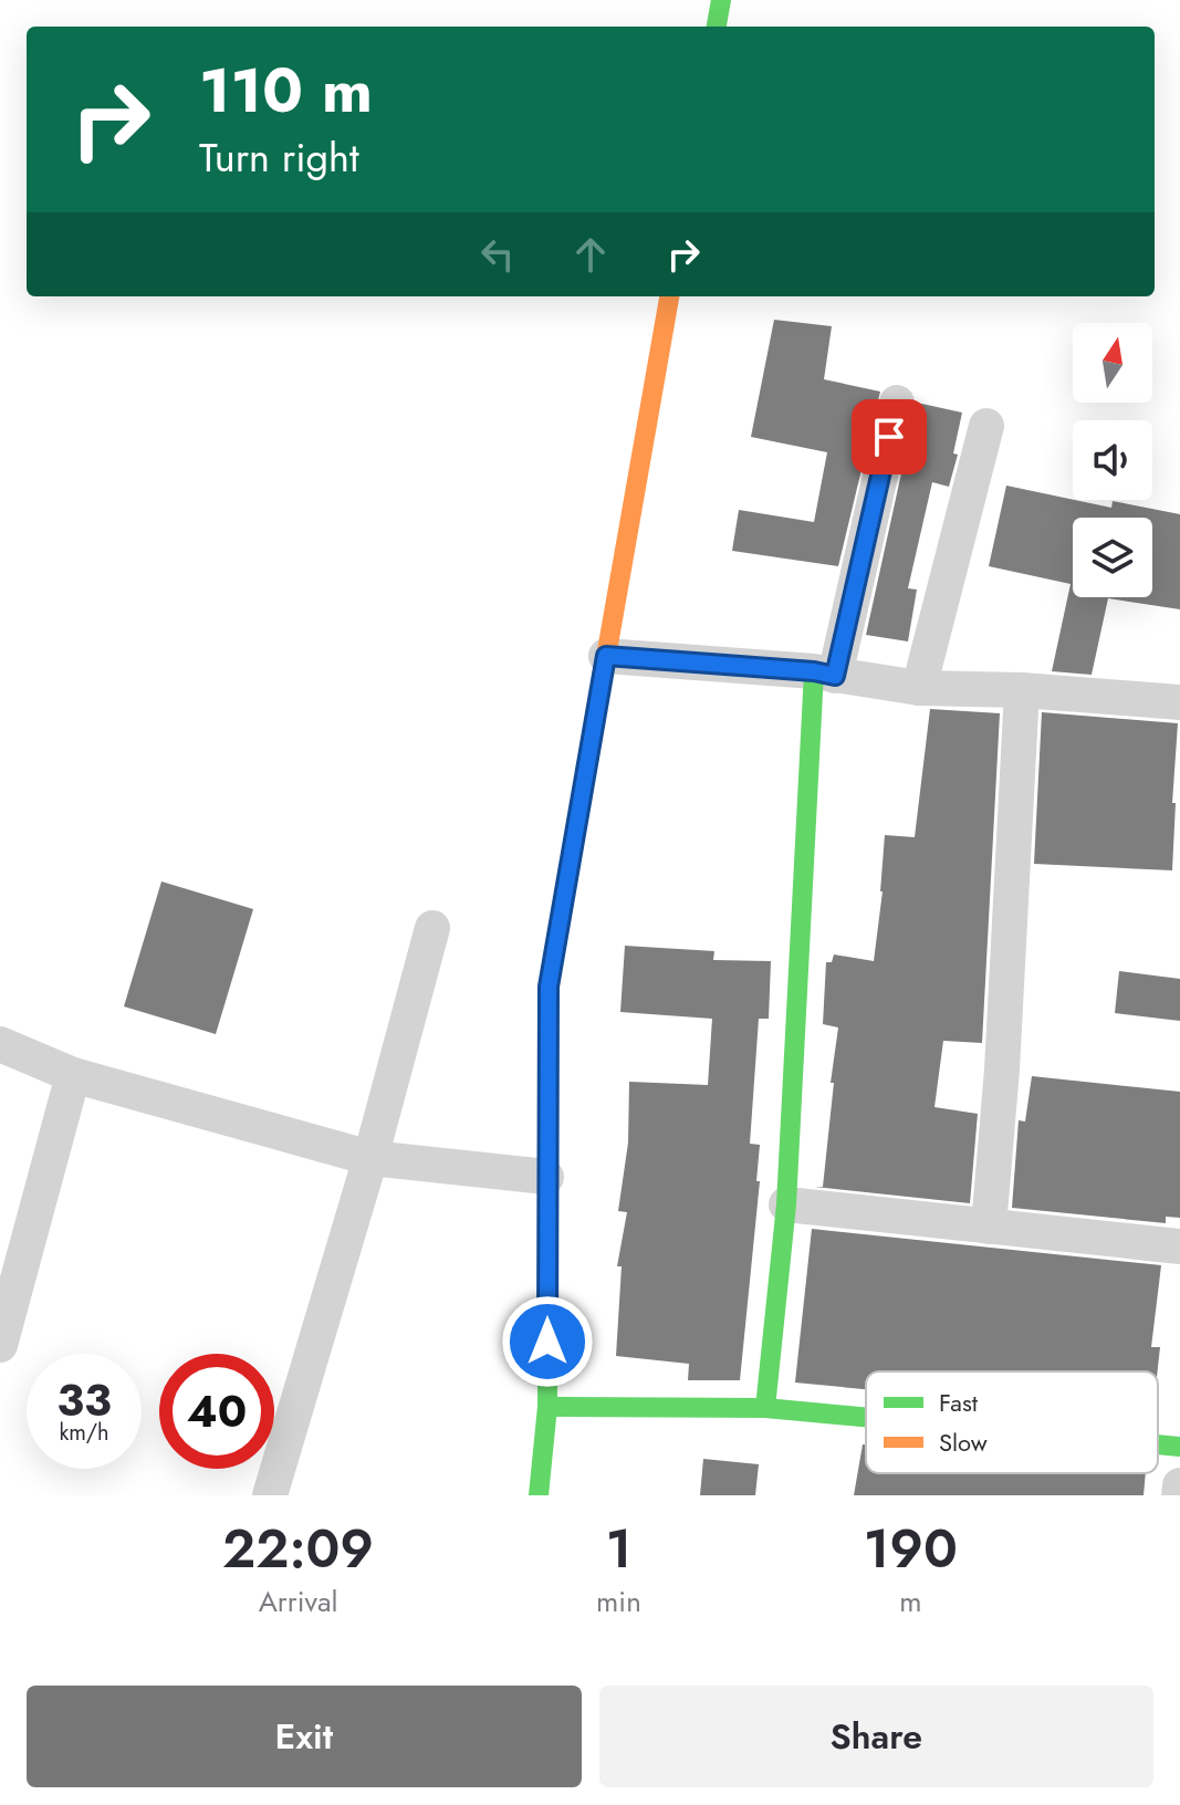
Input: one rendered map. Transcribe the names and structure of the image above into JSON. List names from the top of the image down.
{
  "legend": ["Fast", "Slow"],
  "north": "top",
  "page": {
    "turn": ["110 m", "Turn right"],
    "speed": "33 km/h",
    "limit": "40",
    "eta": [
      "22:09",
      "Arrival",
      "1",
      "min",
      "190",
      "m"
    ],
    "buttons": ["Exit", "Share"]
  }
}
